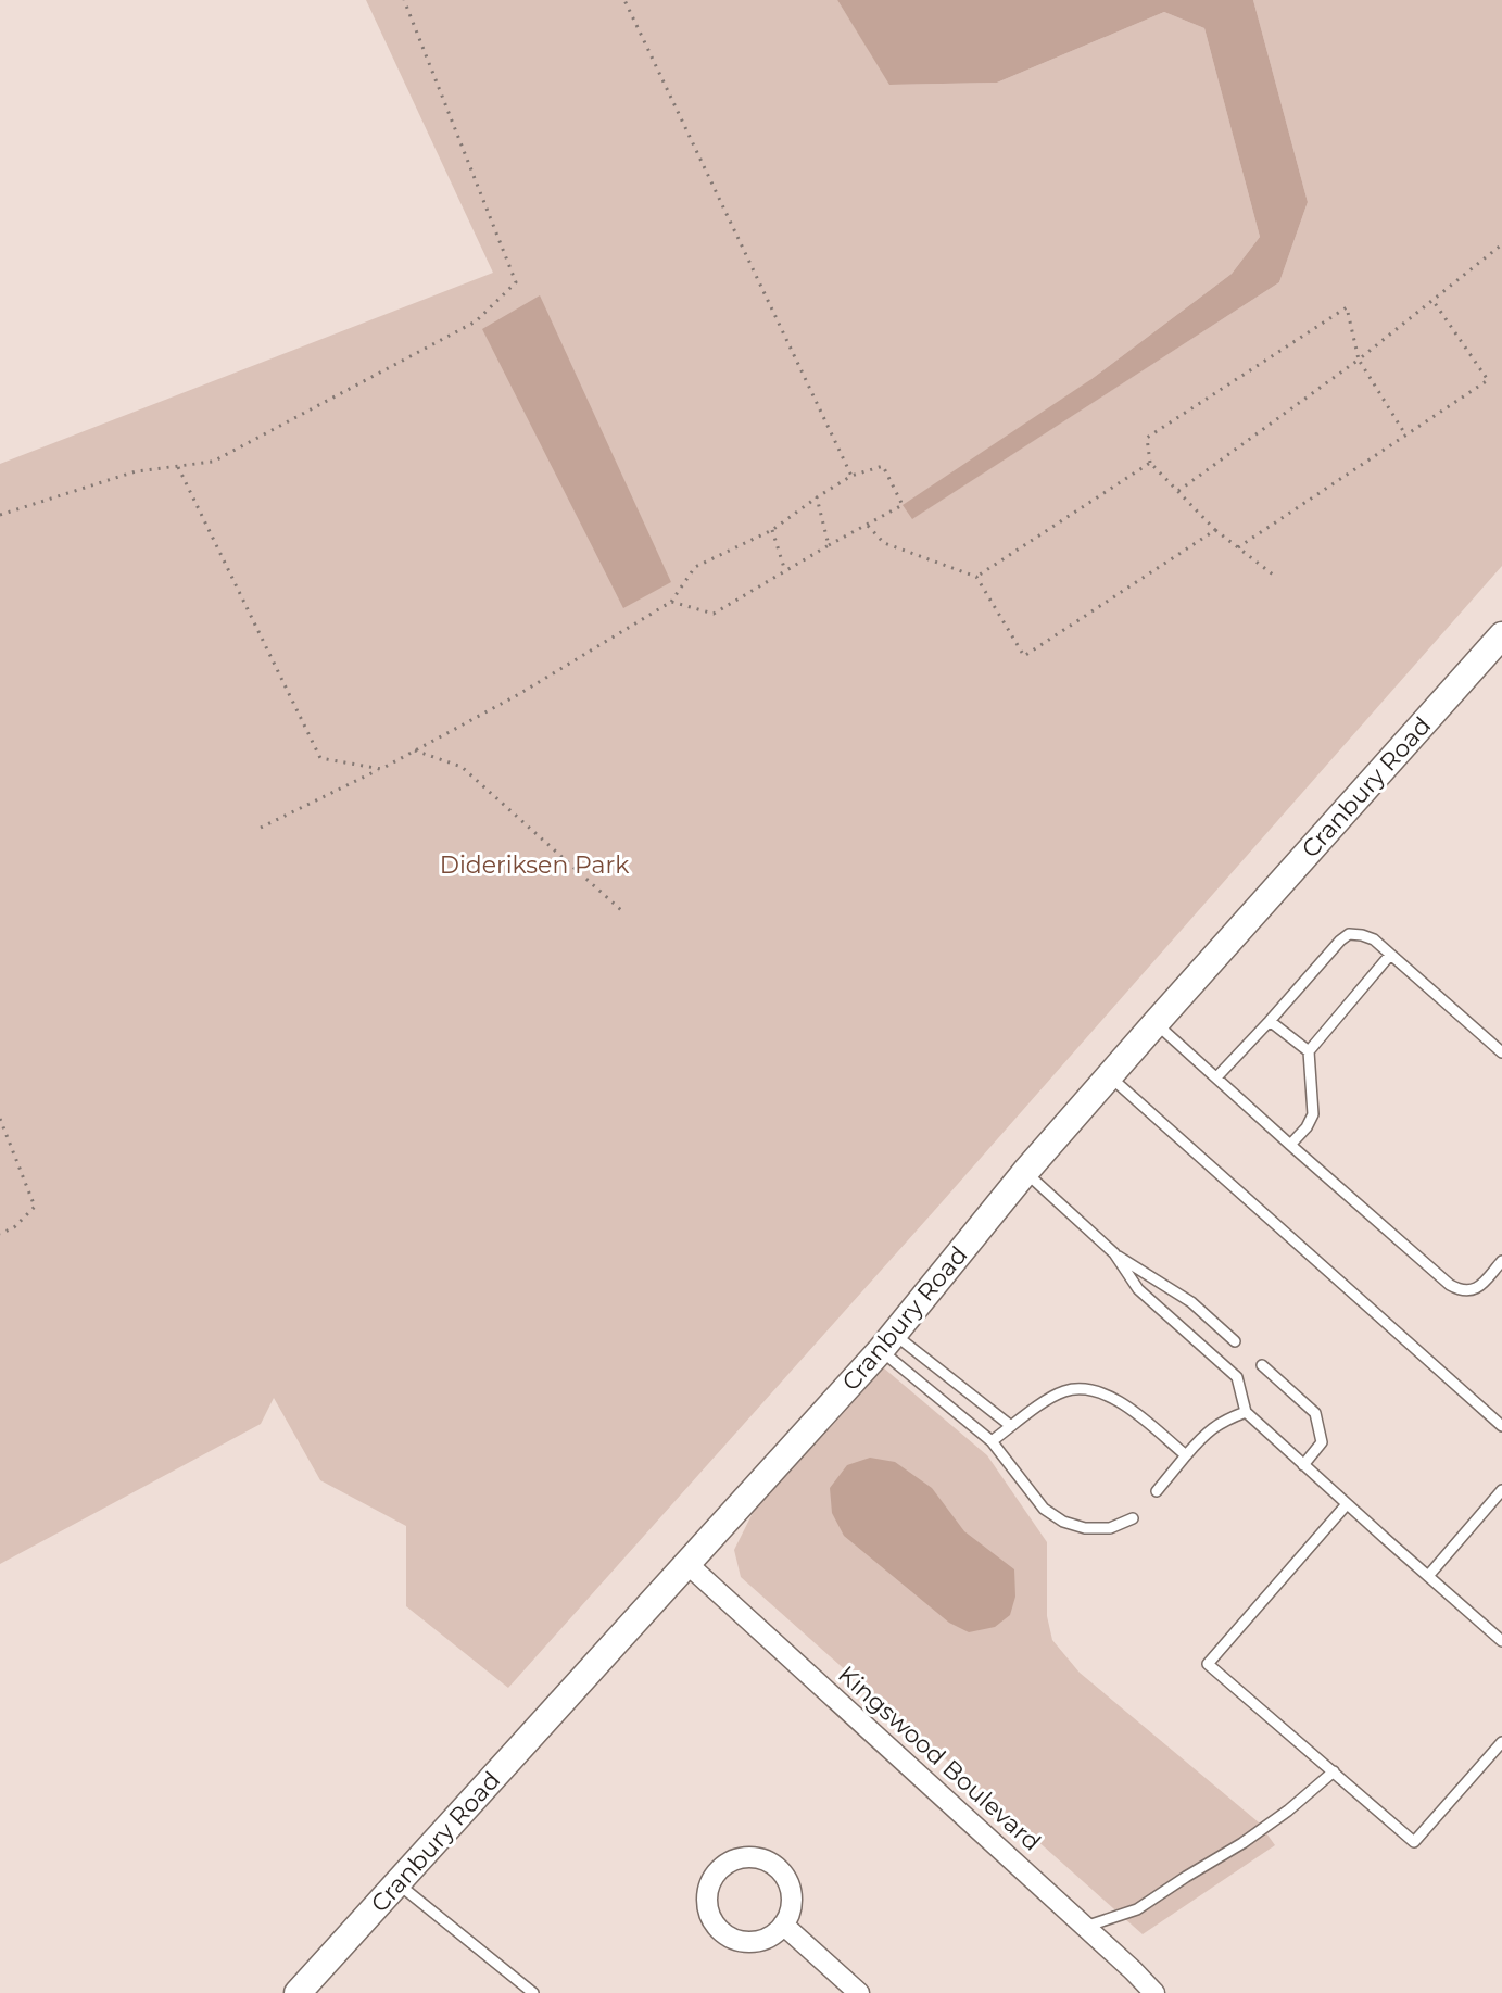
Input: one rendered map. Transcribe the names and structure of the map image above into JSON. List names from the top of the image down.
{
  "streets": {
    "main road": ["Cranbury Road"],
    "street": ["Kingswood Boulevard"]
  },
  "crossings": [
    ["Cranbury Road", "Kingswood Boulevard"]
  ],
  "parks": ["Dideriksen Park"]
}
